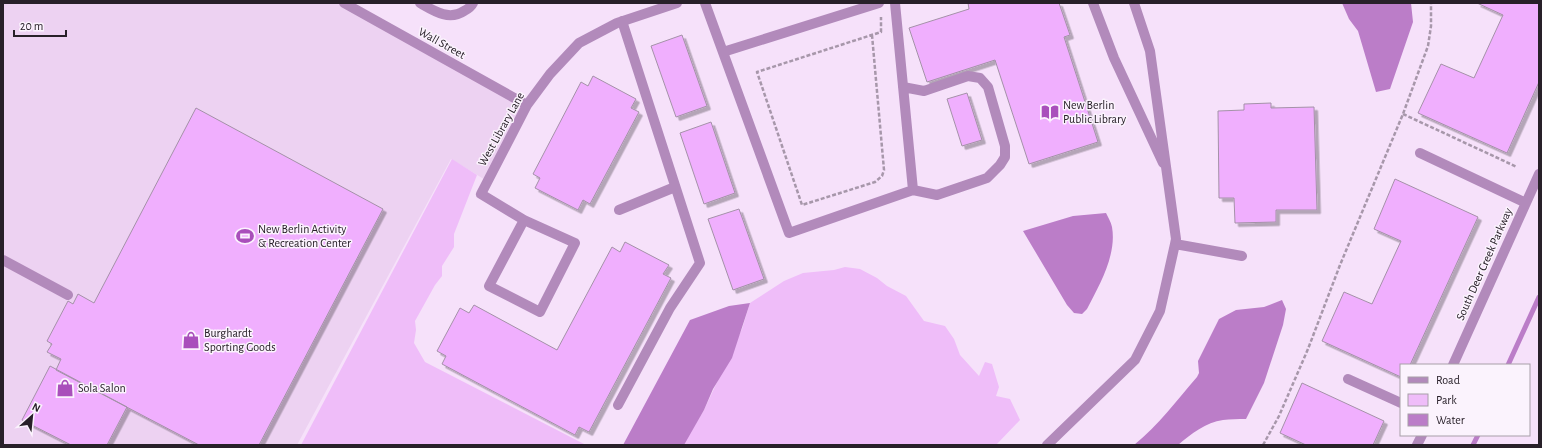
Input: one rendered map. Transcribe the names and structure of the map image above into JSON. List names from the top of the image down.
{
  "streets": {
    "street": ["Wall Street", "West Library Lane", "South Deer Creek Parkway"]
  },
  "crossings": [
    ["Wall Street", "West Library Lane"]
  ],
  "places": {
    "library": ["New Berlin Public Library"],
    "sports": ["New Berlin Activity & Recreation Center"],
    "shop": ["Burghardt Sporting Goods", "Sola Salon"]
  },
  "legend": ["Road", "Park", "Water"],
  "scale_bar": "20 m",
  "north": "top right"
}
